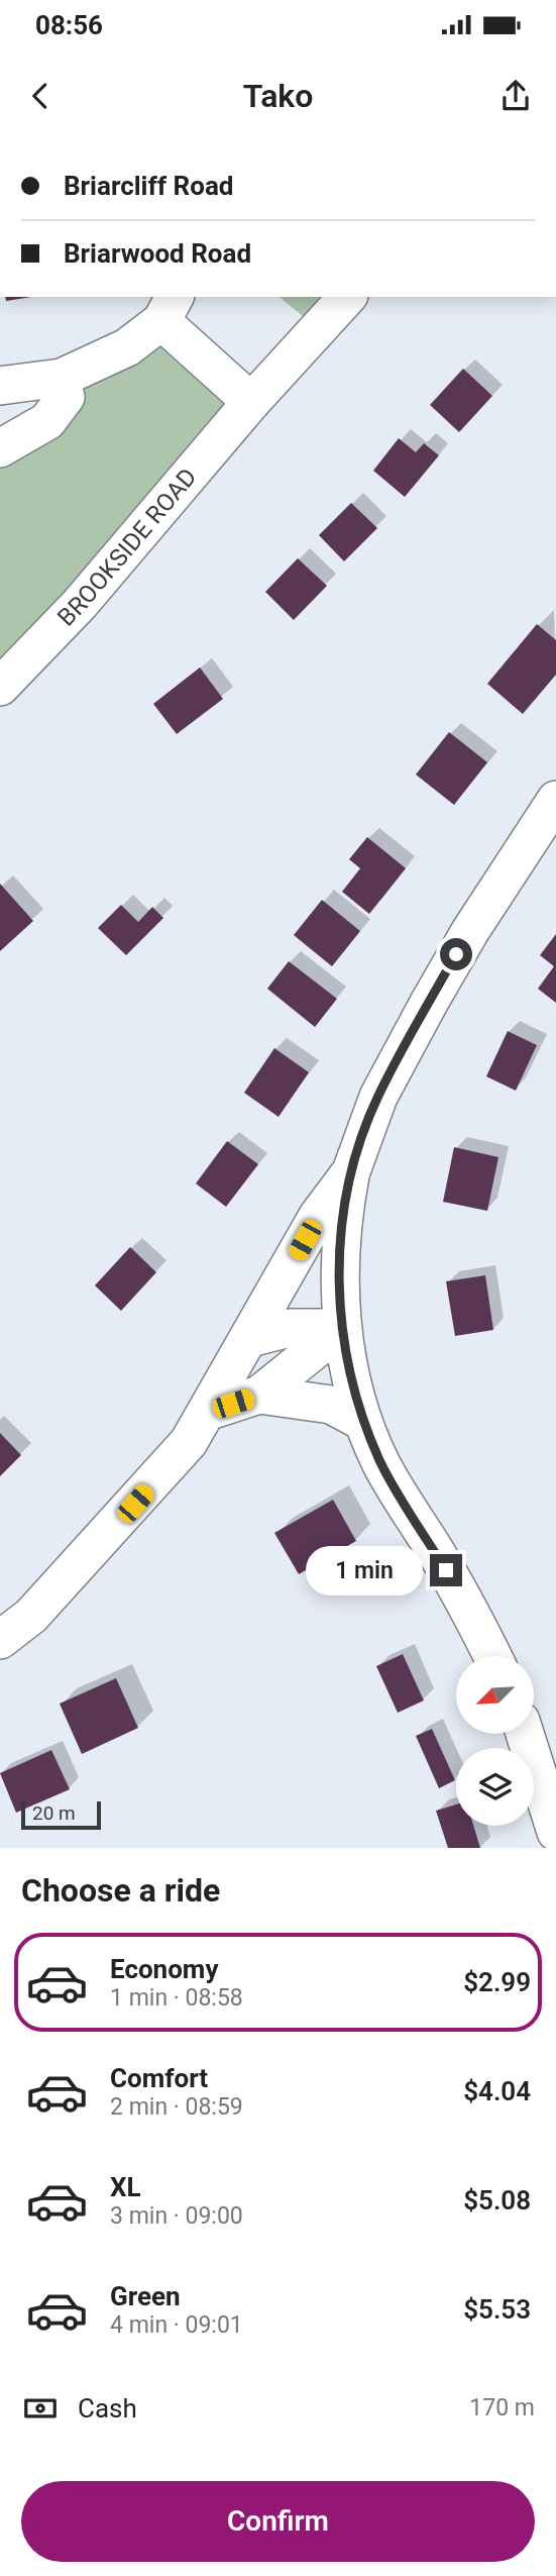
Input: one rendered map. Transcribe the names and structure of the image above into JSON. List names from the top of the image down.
{
  "streets": {
    "street": ["BROOKSIDE ROAD"]
  },
  "scale_bar": "20 m",
  "north": "bottom left",
  "page": {
    "status": "08:56",
    "header": "Tako",
    "banner": ["Briarcliff Road", "Briarwood Road"],
    "bubble": "1 min",
    "scale": "20 m",
    "heading": "Choose a ride",
    "list": [
      {
        "name": "Economy",
        "note": "1 min · 08:58",
        "value": "$2.99"
      },
      {
        "name": "Comfort",
        "note": "2 min · 08:59",
        "value": "$4.04"
      },
      {
        "name": "XL",
        "note": "3 min · 09:00",
        "value": "$5.08"
      },
      {
        "name": "Green",
        "note": "4 min · 09:01",
        "value": "$5.53"
      }
    ],
    "pay": ["Cash", "170 m"],
    "buttons": "Confirm"
  }
}
